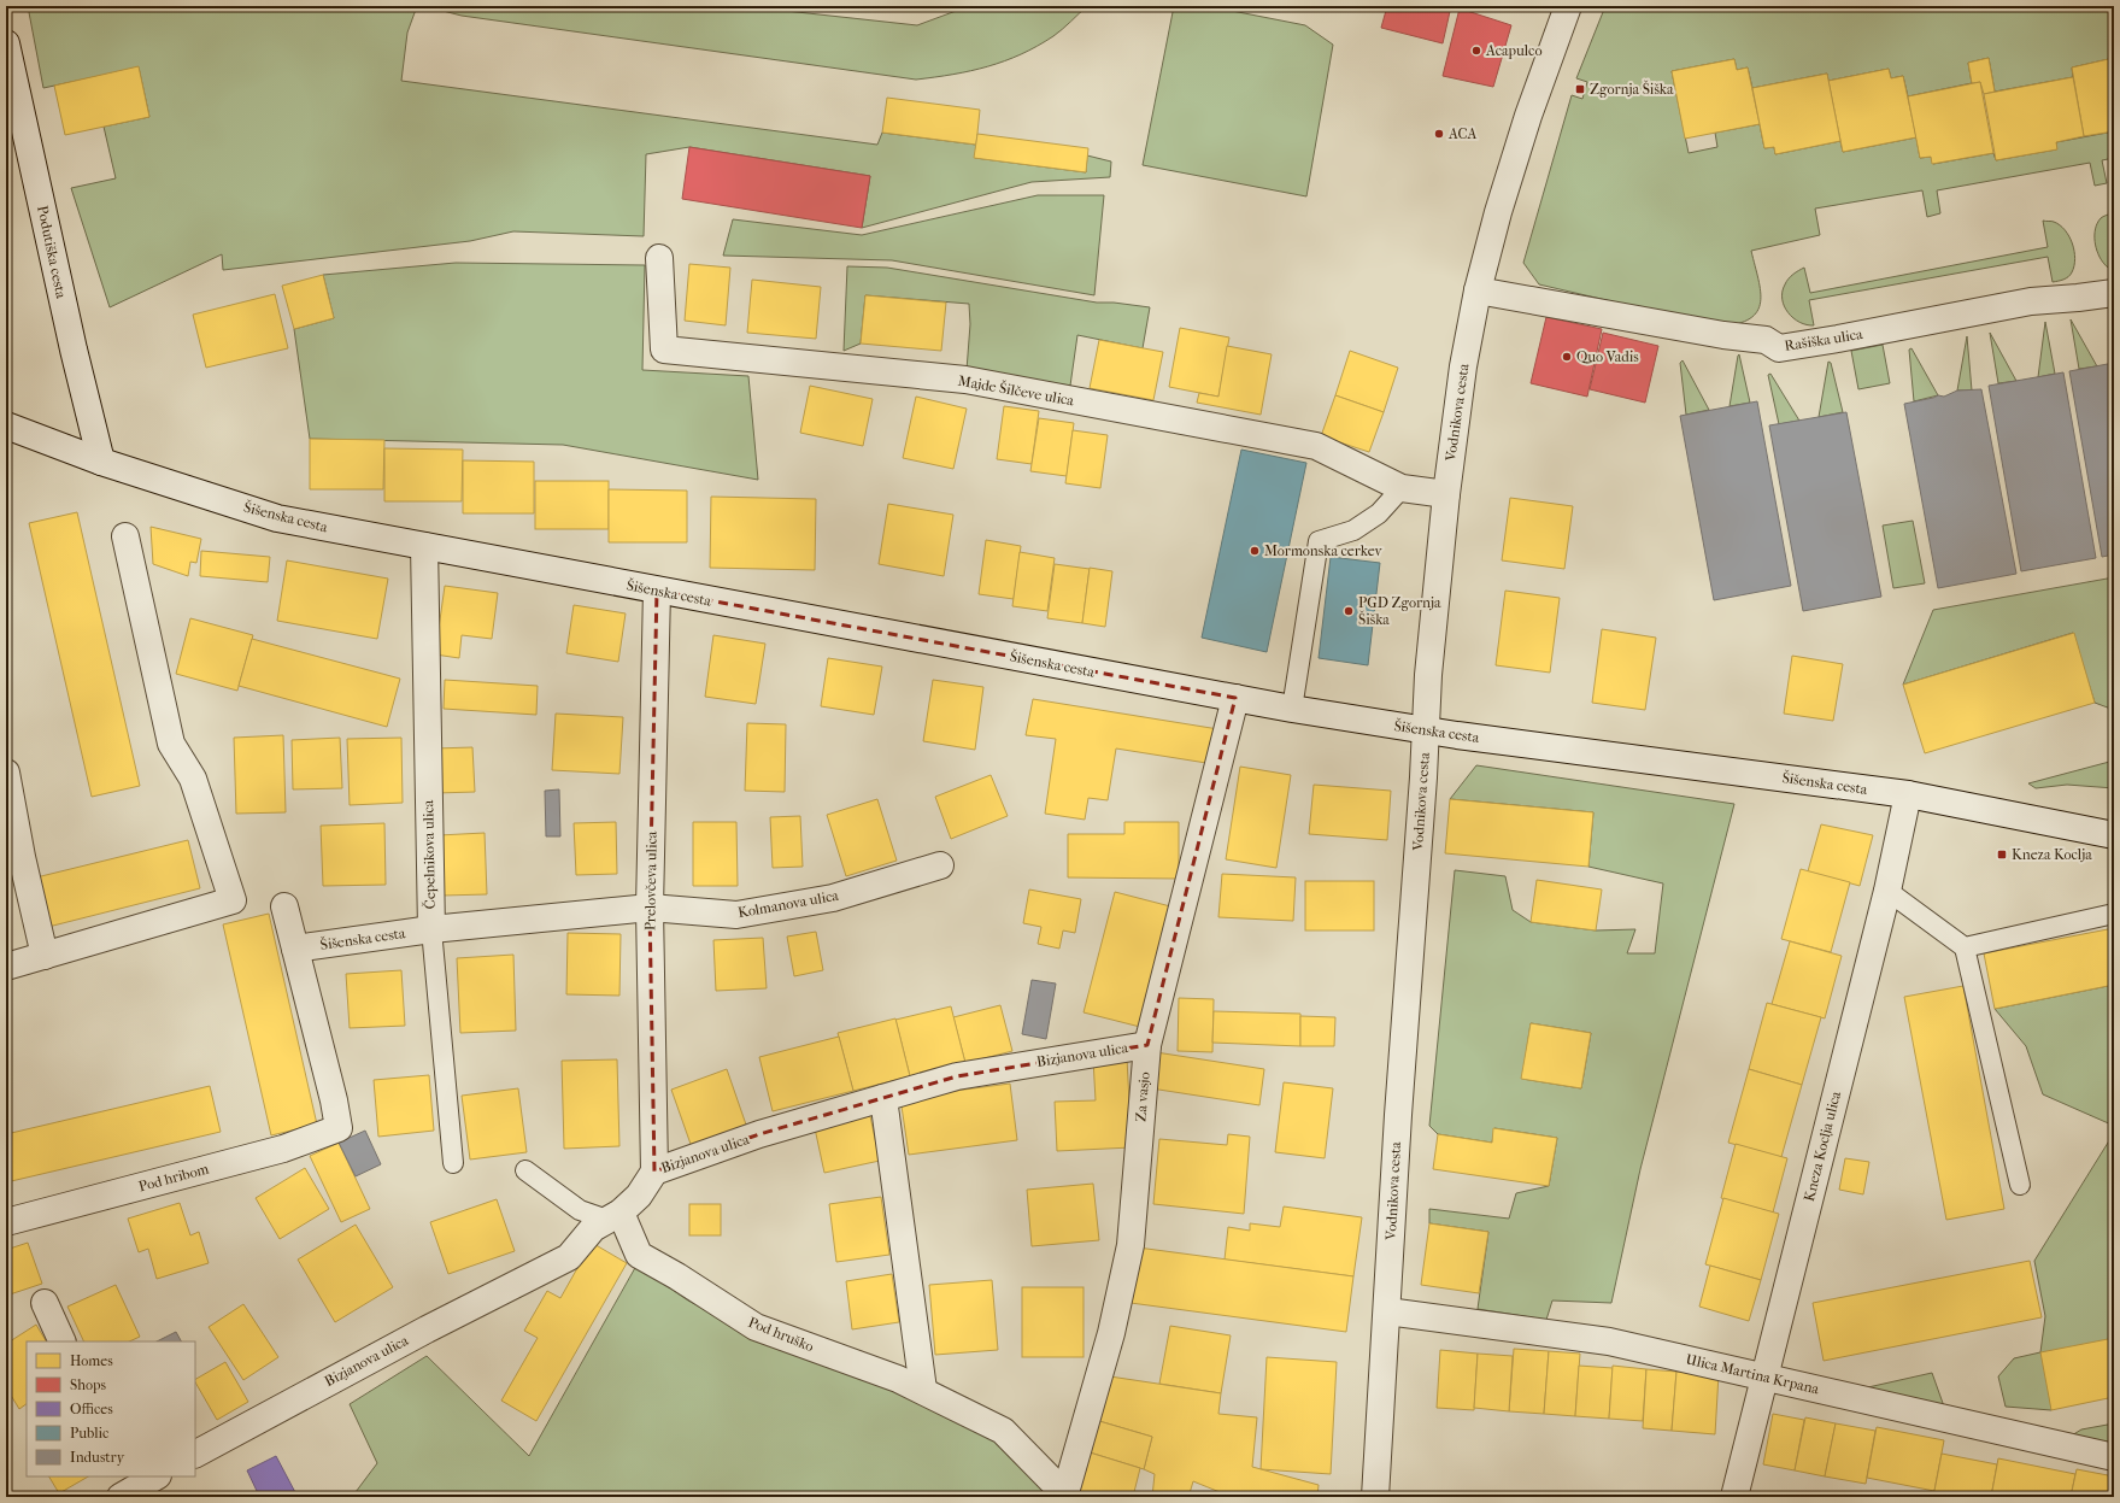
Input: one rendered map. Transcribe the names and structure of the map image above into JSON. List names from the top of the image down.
{
  "streets": {
    "street": [
      "Podutiška cesta",
      "Rašiška ulica",
      "Majde Šilčeve ulica",
      "Vodnikova cesta",
      "Šišenska cesta",
      "Čepelnikova ulica",
      "Prelovčeva ulica",
      "Kolmanova ulica",
      "Bizjanova ulica",
      "Za vasjo",
      "Kneza Koclja ulica",
      "Pod hribom",
      "Pod hruško",
      "Ulica Martina Krpana"
    ]
  },
  "crossings": [
    ["Podutiška cesta", "Šišenska cesta"],
    ["Rašiška ulica", "Vodnikova cesta"],
    ["Majde Šilčeve ulica", "Vodnikova cesta"],
    ["Vodnikova cesta", "Šišenska cesta"],
    ["Vodnikova cesta", "Ulica Martina Krpana"],
    ["Šišenska cesta", "Čepelnikova ulica"],
    ["Šišenska cesta", "Prelovčeva ulica"],
    ["Šišenska cesta", "Kolmanova ulica"],
    ["Šišenska cesta", "Za vasjo"],
    ["Šišenska cesta", "Kneza Koclja ulica"],
    ["Šišenska cesta", "Pod hribom"],
    ["Čepelnikova ulica", "Kolmanova ulica"],
    ["Prelovčeva ulica", "Kolmanova ulica"],
    ["Prelovčeva ulica", "Bizjanova ulica"],
    ["Bizjanova ulica", "Za vasjo"],
    ["Bizjanova ulica", "Pod hruško"],
    ["Za vasjo", "Pod hruško"],
    ["Kneza Koclja ulica", "Ulica Martina Krpana"]
  ],
  "places": {
    "other": [
      "Acapulco",
      "ACA",
      "Quo Vadis",
      "Mormonska cerkev",
      "PGD Zgornja Šiška"
    ],
    "transit": ["Zgornja Šiška", "Kneza Koclja"]
  },
  "legend": [
    "Homes",
    "Shops",
    "Offices",
    "Public",
    "Industry"
  ]
}
